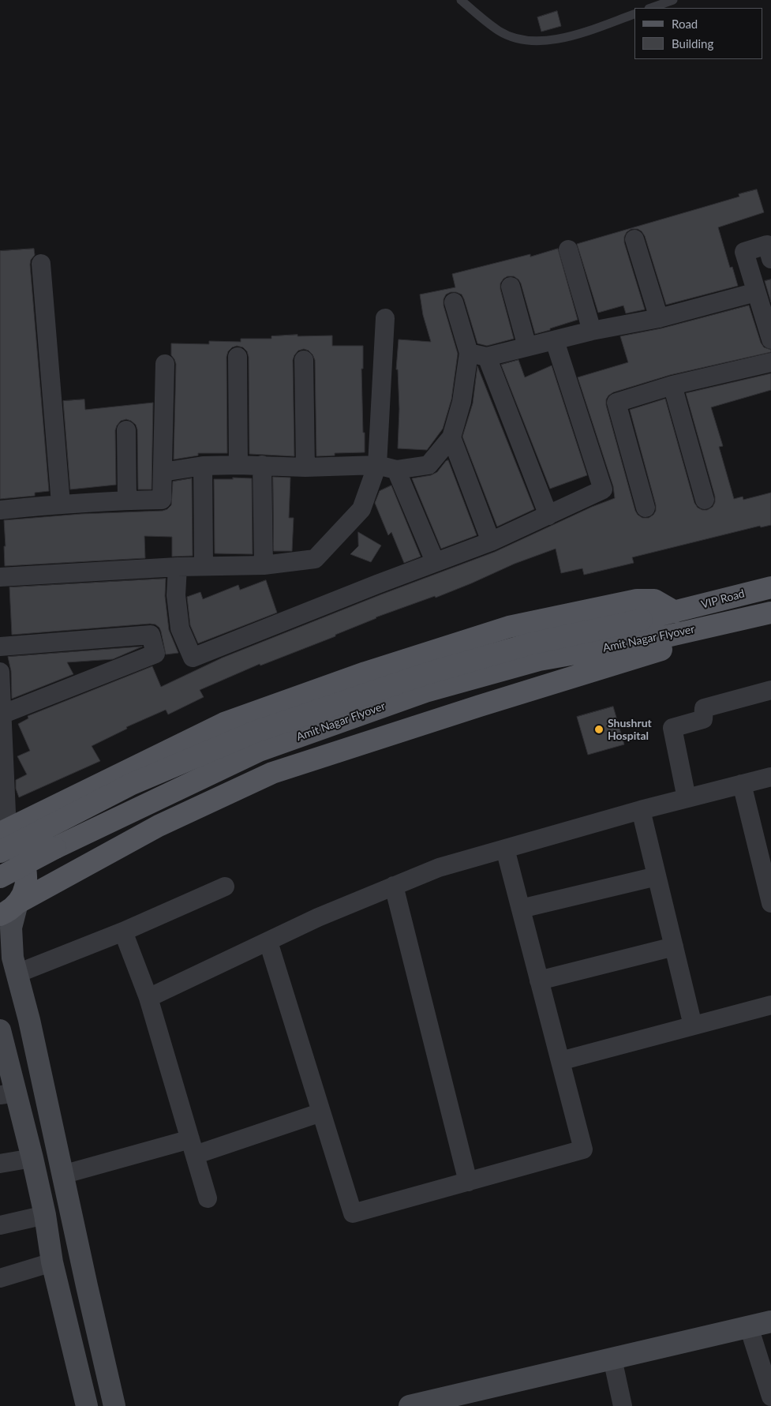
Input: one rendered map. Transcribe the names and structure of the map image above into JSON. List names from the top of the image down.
{
  "streets": {
    "main road": ["VIP Road", "Amit Nagar Flyover"]
  },
  "crossings": [
    ["VIP Road", "Amit Nagar Flyover"]
  ],
  "places": ["Shushrut Hospital"],
  "legend": ["Road", "Building"]
}
